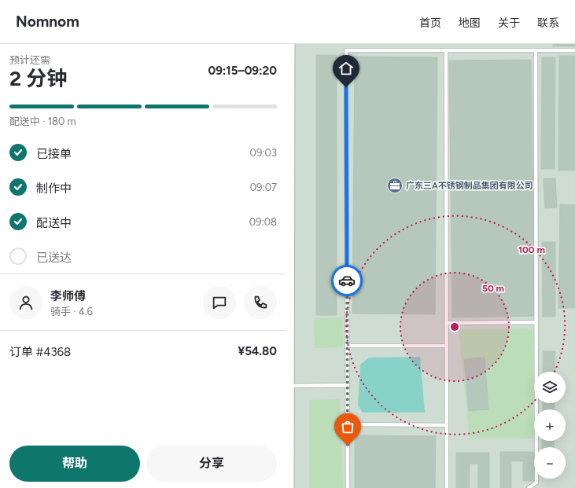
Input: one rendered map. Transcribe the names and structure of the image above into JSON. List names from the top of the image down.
{
  "places": {
    "office": ["广东三A不锈钢制品集团有限公司"]
  },
  "page": {
    "header": "Nomnom",
    "nav": [
      "首页",
      "地图",
      "关于",
      "联系"
    ],
    "heading": ["2 分钟", "预计还需", "09:15–09:20"],
    "panel": [
      "李师傅",
      "骑手 · 4.6",
      "订单 #4368",
      "¥54.80"
    ],
    "bar": "配送中 · 180 m",
    "list": [
      ["已接单", "09:03"],
      ["制作中", "09:07"],
      ["配送中", "09:08"],
      "已送达"
    ],
    "map_buttons": ["+", "−"],
    "buttons": ["帮助", "分享"]
  },
  "rings": ["100 m", "50 m"]
}
